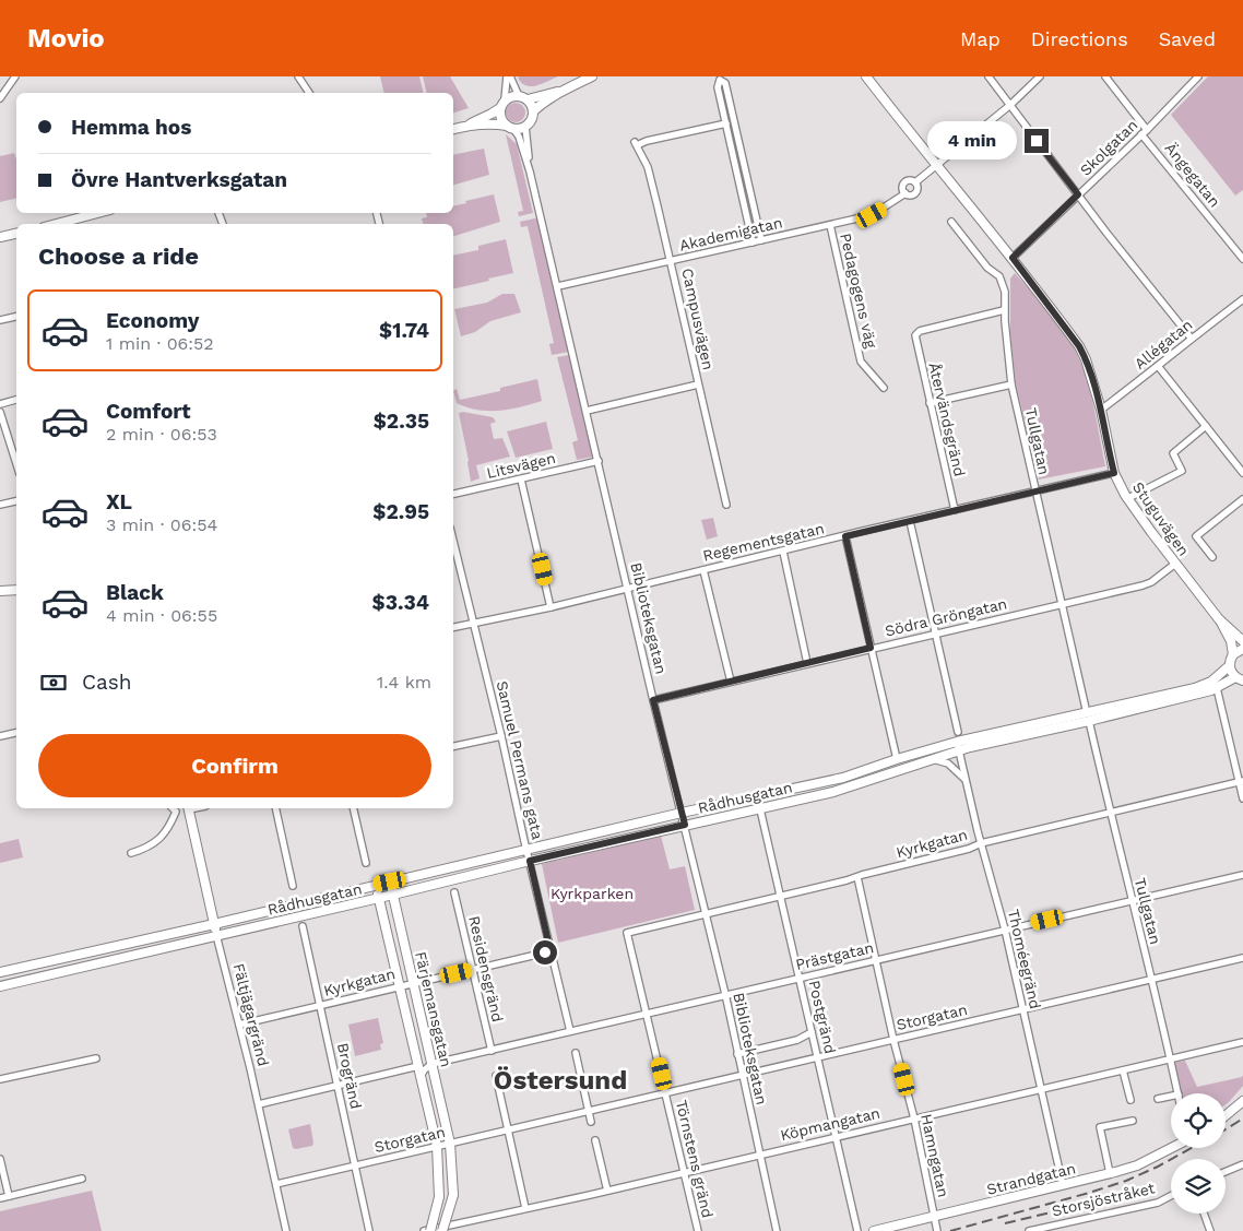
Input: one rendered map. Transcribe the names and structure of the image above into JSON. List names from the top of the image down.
{
  "streets": {
    "main road": [
      "Stuguvägen",
      "Rådhusgatan",
      "Färjemansgatan",
      "Fältjägargränd",
      "Strandgatan"
    ],
    "street": [
      "Skolgatan",
      "Ängegatan",
      "Akademigatan",
      "Pedagogens väg",
      "Campusvägen",
      "Allégatan",
      "Återvändsgränd",
      "Tullgatan",
      "Litsvägen",
      "Regementsgatan",
      "Södra Gröngatan",
      "Biblioteksgatan",
      "Samuel Permans gata",
      "Kyrkgatan",
      "Prästgatan",
      "Thoméegränd",
      "Residensgränd",
      "Postgränd",
      "Storgatan",
      "Brogränd",
      "Köpmangatan",
      "Hamngatan",
      "Törnstens gränd",
      "Storsjöstråket"
    ]
  },
  "crossings": [
    ["Skolgatan", "Ängegatan"],
    ["Skolgatan", "Stuguvägen"],
    ["Akademigatan", "Pedagogens väg"],
    ["Akademigatan", "Campusvägen"],
    ["Akademigatan", "Biblioteksgatan"],
    ["Allégatan", "Stuguvägen"],
    ["Återvändsgränd", "Tullgatan"],
    ["Återvändsgränd", "Regementsgatan"],
    ["Tullgatan", "Regementsgatan"],
    ["Tullgatan", "Södra Gröngatan"],
    ["Tullgatan", "Rådhusgatan"],
    ["Tullgatan", "Kyrkgatan"],
    ["Tullgatan", "Prästgatan"],
    ["Tullgatan", "Storgatan"],
    ["Tullgatan", "Köpmangatan"],
    ["Litsvägen", "Biblioteksgatan"],
    ["Stuguvägen", "Regementsgatan"],
    ["Stuguvägen", "Södra Gröngatan"],
    ["Regementsgatan", "Biblioteksgatan"],
    ["Regementsgatan", "Samuel Permans gata"],
    ["Södra Gröngatan", "Biblioteksgatan"],
    ["Biblioteksgatan", "Rådhusgatan"],
    ["Biblioteksgatan", "Kyrkgatan"],
    ["Biblioteksgatan", "Prästgatan"],
    ["Biblioteksgatan", "Storgatan"],
    ["Biblioteksgatan", "Köpmangatan"],
    ["Samuel Permans gata", "Rådhusgatan"],
    ["Samuel Permans gata", "Kyrkgatan"],
    ["Samuel Permans gata", "Prästgatan"],
    ["Rådhusgatan", "Thoméegränd"],
    ["Rådhusgatan", "Färjemansgatan"],
    ["Rådhusgatan", "Fältjägargränd"],
    ["Rådhusgatan", "Postgränd"],
    ["Kyrkgatan", "Thoméegränd"],
    ["Kyrkgatan", "Residensgränd"],
    ["Kyrkgatan", "Färjemansgatan"],
    ["Kyrkgatan", "Fältjägargränd"],
    ["Kyrkgatan", "Postgränd"],
    ["Kyrkgatan", "Brogränd"],
    ["Kyrkgatan", "Hamngatan"],
    ["Kyrkgatan", "Törnstens gränd"],
    ["Prästgatan", "Thoméegränd"],
    ["Prästgatan", "Residensgränd"],
    ["Prästgatan", "Färjemansgatan"],
    ["Prästgatan", "Postgränd"],
    ["Prästgatan", "Hamngatan"],
    ["Prästgatan", "Törnstens gränd"],
    ["Thoméegränd", "Storgatan"],
    ["Thoméegränd", "Köpmangatan"],
    ["Thoméegränd", "Strandgatan"],
    ["Färjemansgatan", "Storgatan"],
    ["Fältjägargränd", "Storgatan"],
    ["Postgränd", "Storgatan"],
    ["Postgränd", "Köpmangatan"],
    ["Storgatan", "Brogränd"],
    ["Storgatan", "Hamngatan"],
    ["Storgatan", "Törnstens gränd"],
    ["Köpmangatan", "Hamngatan"],
    ["Köpmangatan", "Törnstens gränd"],
    ["Hamngatan", "Strandgatan"]
  ],
  "districts": ["Östersund"],
  "parks": ["Kyrkparken"],
  "page": {
    "header": "Movio",
    "nav": ["Map", "Directions", "Saved"],
    "banner": ["Hemma hos", "Övre Hantverksgatan"],
    "bubble": "4 min",
    "heading": "Choose a ride",
    "list": [
      {
        "name": "Economy",
        "note": "1 min · 06:52",
        "value": "$1.74"
      },
      {
        "name": "Comfort",
        "note": "2 min · 06:53",
        "value": "$2.35"
      },
      {
        "name": "XL",
        "note": "3 min · 06:54",
        "value": "$2.95"
      },
      {
        "name": "Black",
        "note": "4 min · 06:55",
        "value": "$3.34"
      }
    ],
    "pay": ["Cash", "1.4 km"],
    "buttons": "Confirm"
  }
}
